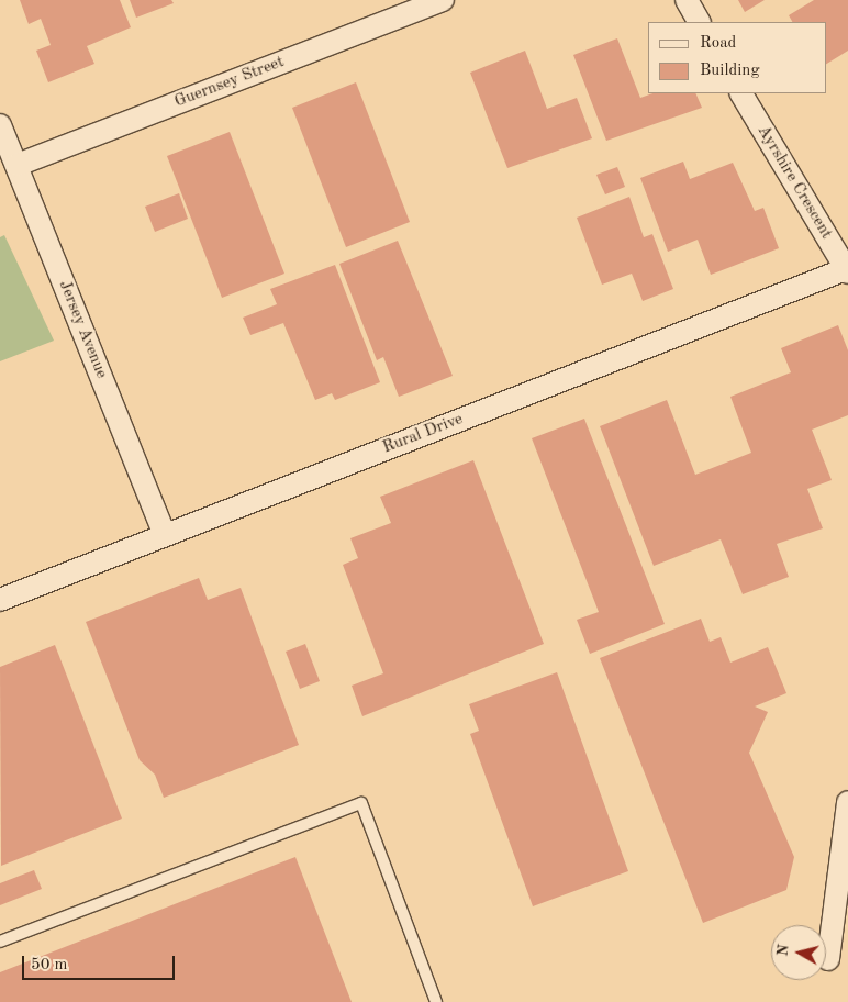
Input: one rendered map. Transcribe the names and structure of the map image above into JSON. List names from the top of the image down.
{
  "streets": {
    "street": [
      "Guernsey Street",
      "Ayrshire Crescent",
      "Jersey Avenue",
      "Rural Drive"
    ]
  },
  "crossings": [
    ["Guernsey Street", "Jersey Avenue"],
    ["Ayrshire Crescent", "Rural Drive"],
    ["Jersey Avenue", "Rural Drive"]
  ],
  "legend": ["Road", "Building"],
  "scale_bar": "50 m",
  "north": "left"
}
